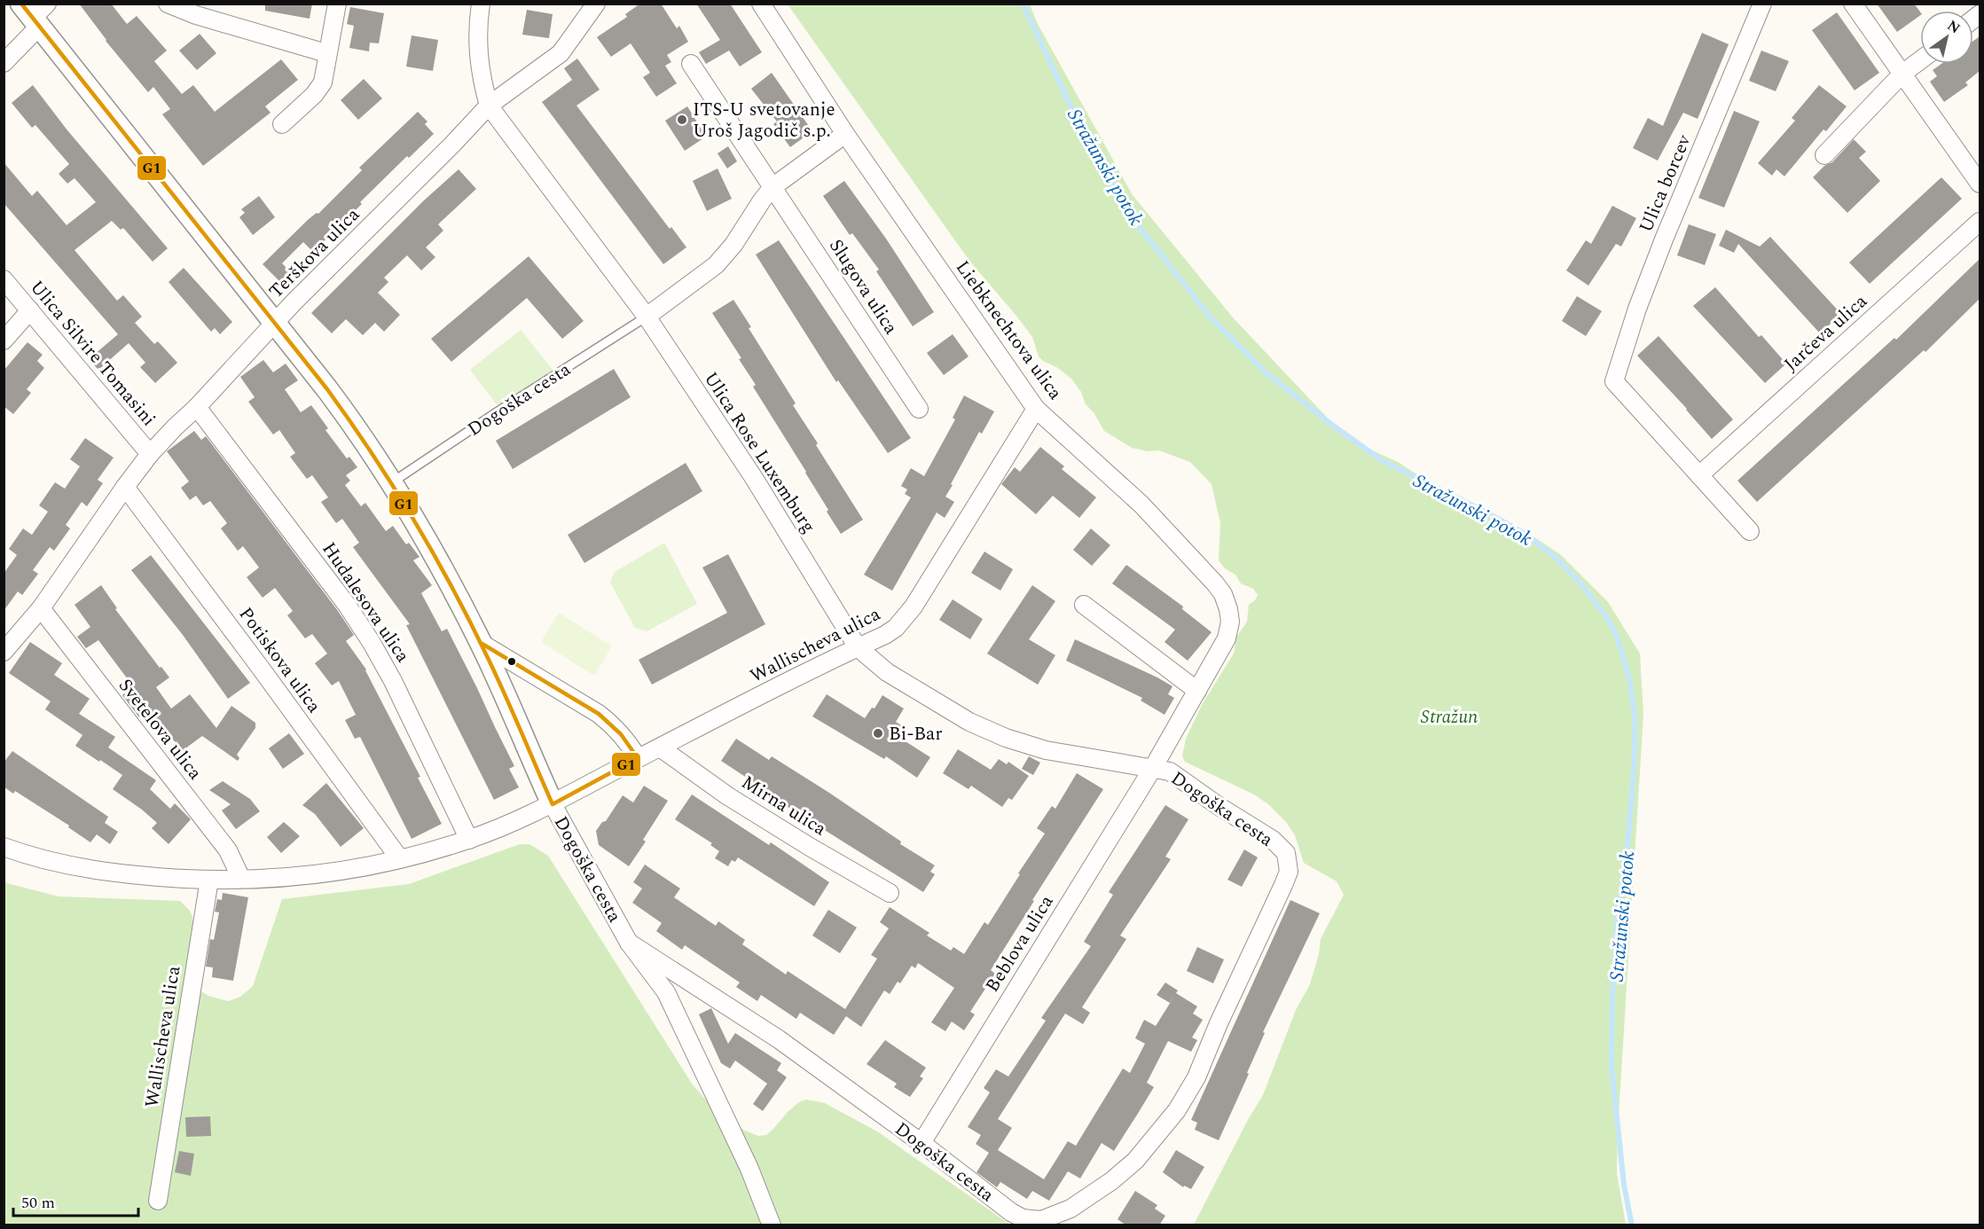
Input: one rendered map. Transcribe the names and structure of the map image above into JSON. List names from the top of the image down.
{
  "streets": {
    "street": [
      "Ulica borcev",
      "Terškova ulica",
      "Slugova ulica",
      "Liebknechtova ulica",
      "Jarčeva ulica",
      "Ulica Silvire Tomasini",
      "Dogoška cesta",
      "Ulica Rose Luxemburg",
      "Hudalesova ulica",
      "Wallischeva ulica",
      "Potiskova ulica",
      "Svetelova ulica",
      "Mirna ulica",
      "Beblova ulica"
    ]
  },
  "crossings": [
    ["Ulica borcev", "Jarčeva ulica"],
    ["Terškova ulica", "Ulica Silvire Tomasini"],
    ["Terškova ulica", "Dogoška cesta"],
    ["Terškova ulica", "Ulica Rose Luxemburg"],
    ["Terškova ulica", "Hudalesova ulica"],
    ["Terškova ulica", "Potiskova ulica"],
    ["Terškova ulica", "Svetelova ulica"],
    ["Liebknechtova ulica", "Dogoška cesta"],
    ["Liebknechtova ulica", "Ulica Rose Luxemburg"],
    ["Liebknechtova ulica", "Wallischeva ulica"],
    ["Liebknechtova ulica", "Beblova ulica"],
    ["Dogoška cesta", "Ulica Rose Luxemburg"],
    ["Dogoška cesta", "Wallischeva ulica"],
    ["Dogoška cesta", "Beblova ulica"],
    ["Ulica Rose Luxemburg", "Wallischeva ulica"],
    ["Ulica Rose Luxemburg", "Beblova ulica"],
    ["Hudalesova ulica", "Wallischeva ulica"],
    ["Wallischeva ulica", "Potiskova ulica"],
    ["Wallischeva ulica", "Svetelova ulica"],
    ["Wallischeva ulica", "Mirna ulica"]
  ],
  "water": ["Stražunski potok"],
  "parks": ["Stražun"],
  "places": ["ITS-U svetovanje Uroš Jagodič s.p.", "Bi-Bar"],
  "lines": ["transit line G1"],
  "scale_bar": "50 m",
  "north": "top right"
}
